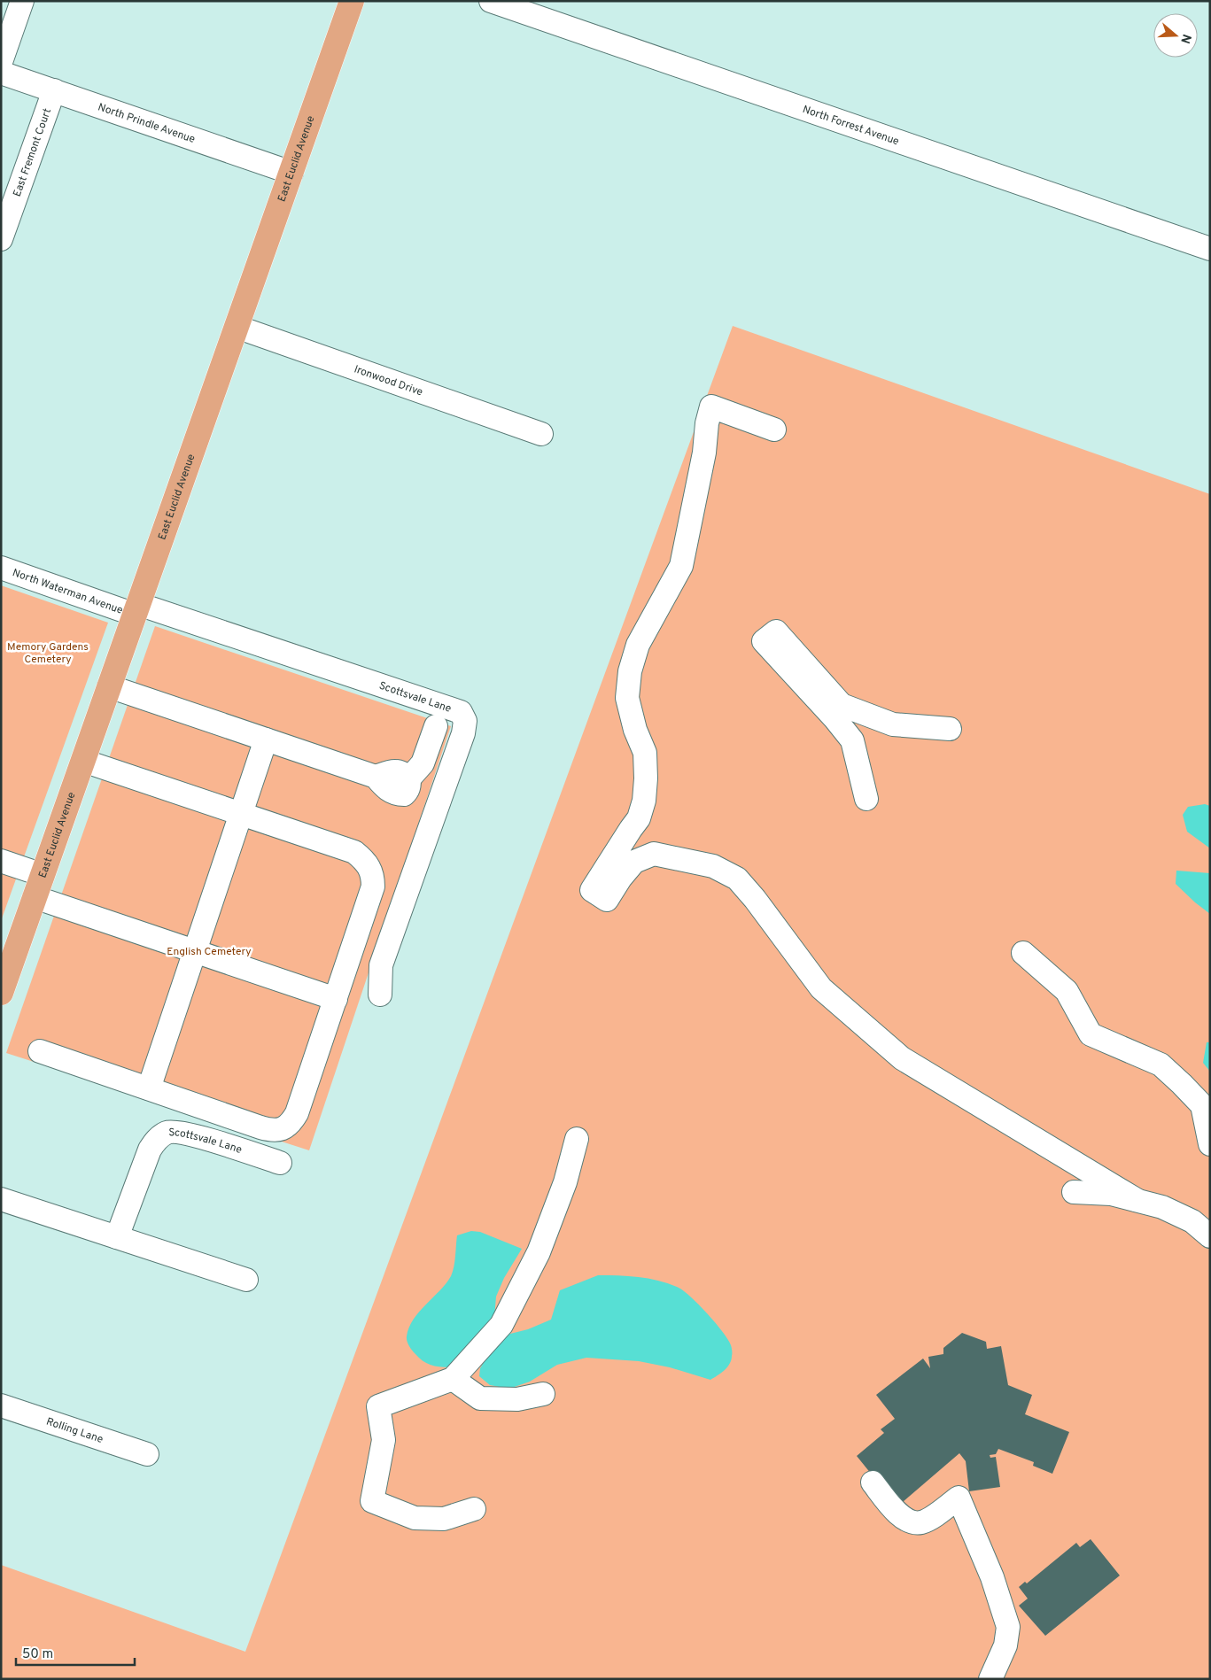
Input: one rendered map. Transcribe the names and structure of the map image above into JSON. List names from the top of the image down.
{
  "streets": {
    "main road": ["East Euclid Avenue"],
    "street": [
      "North Prindle Avenue",
      "North Forrest Avenue",
      "East Fremont Court",
      "Ironwood Drive",
      "North Waterman Avenue",
      "Scottsvale Lane",
      "Rolling Lane"
    ]
  },
  "crossings": [
    ["North Prindle Avenue", "East Fremont Court"],
    ["North Prindle Avenue", "East Euclid Avenue"],
    ["East Euclid Avenue", "Ironwood Drive"],
    ["East Euclid Avenue", "North Waterman Avenue"],
    ["East Euclid Avenue", "Scottsvale Lane"],
    ["North Waterman Avenue", "Scottsvale Lane"]
  ],
  "parks": ["Memory Gardens Cemetery", "English Cemetery"],
  "scale_bar": "50 m",
  "north": "right"
}
